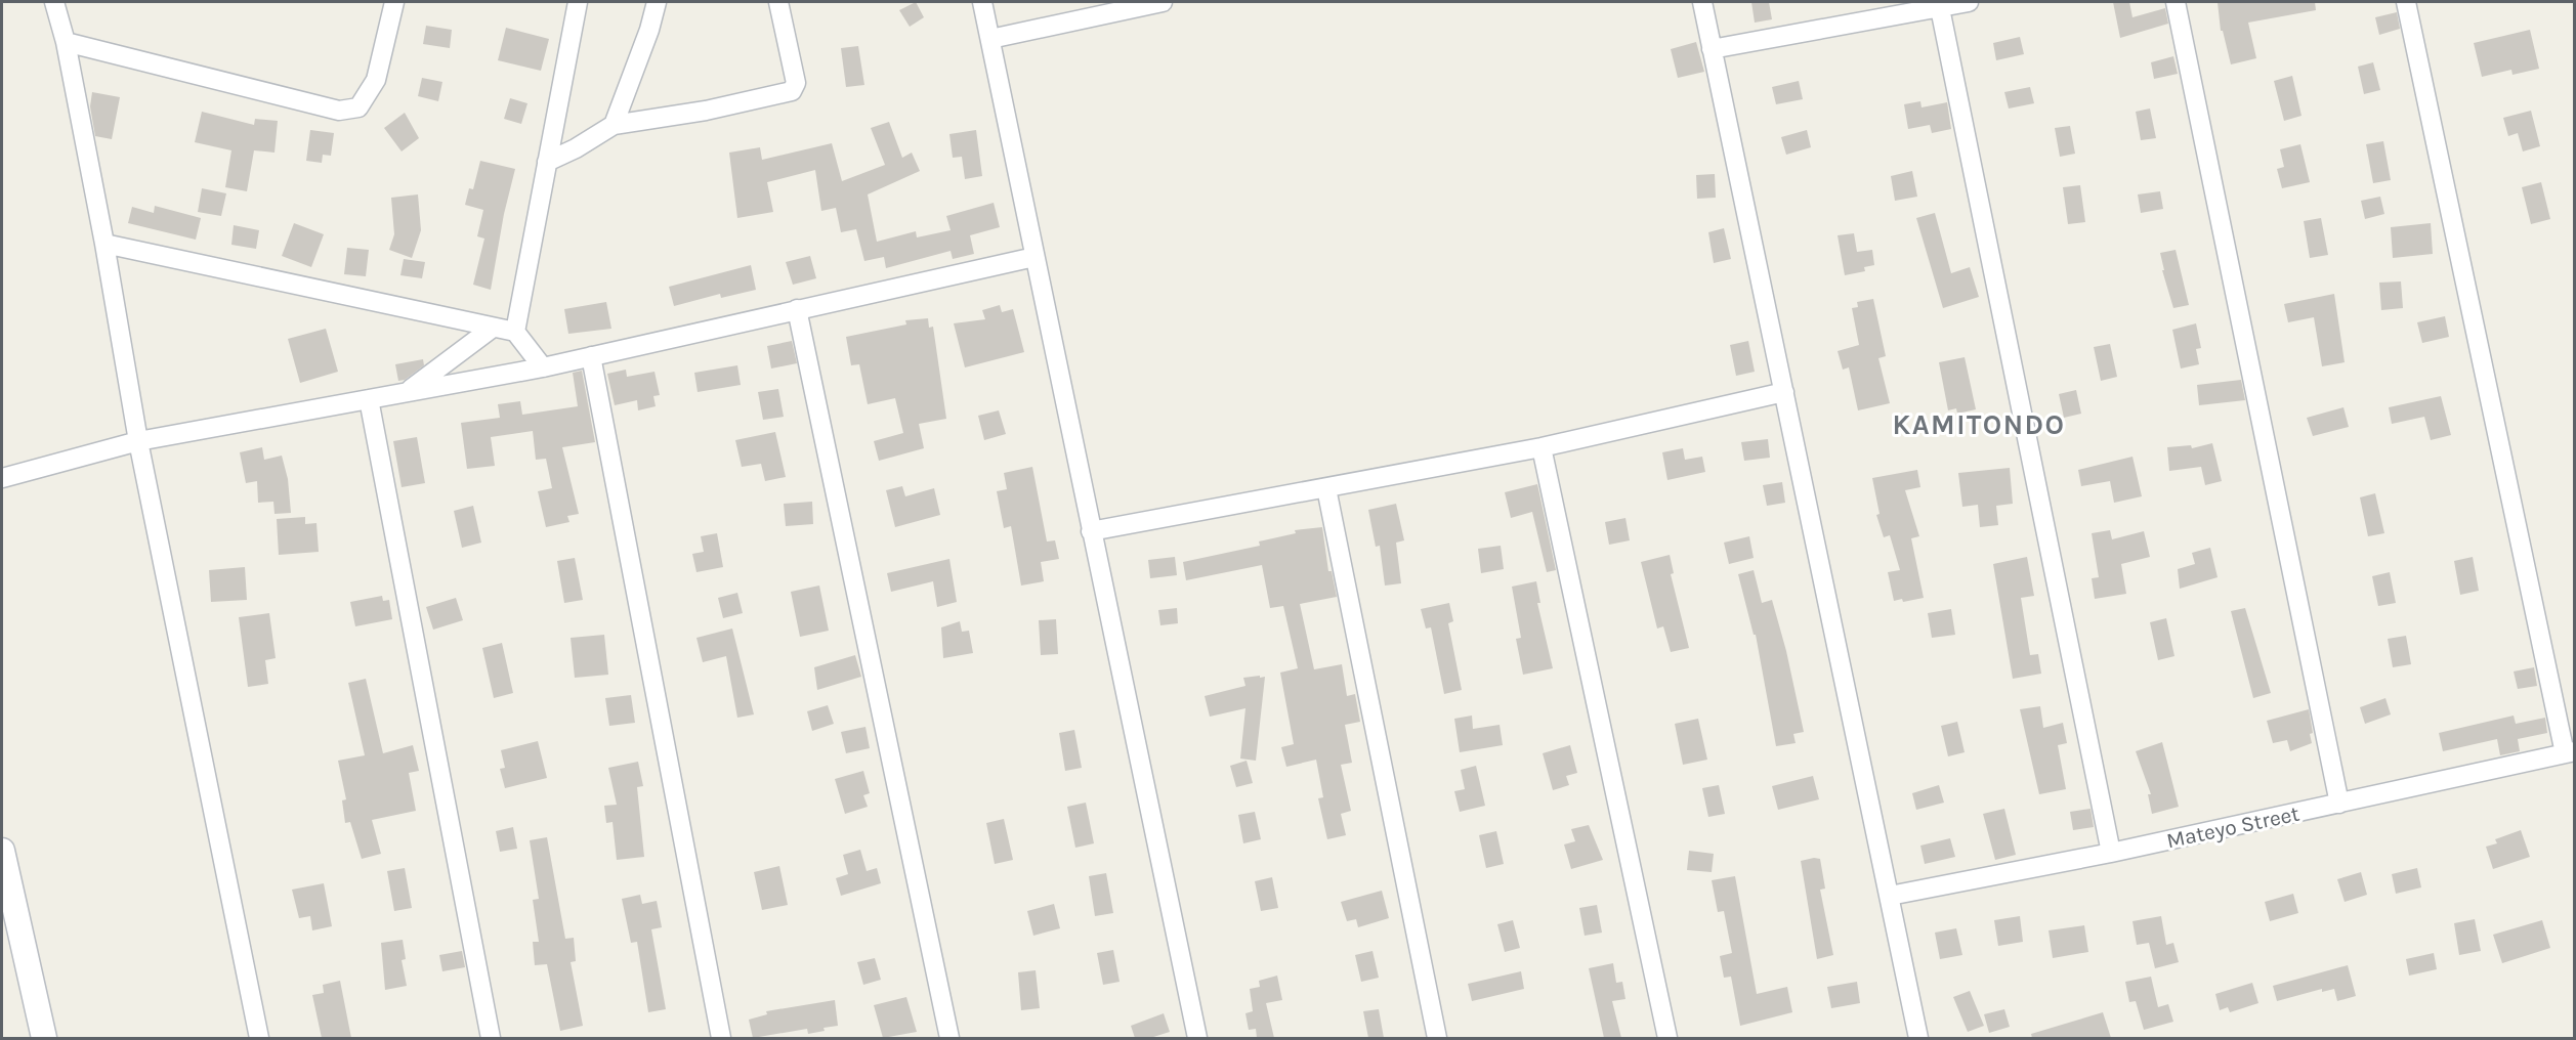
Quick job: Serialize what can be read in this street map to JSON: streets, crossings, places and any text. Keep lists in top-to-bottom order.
{
  "streets": {
    "street": ["Mateyo Street"]
  },
  "districts": ["KAMITONDO"]
}
